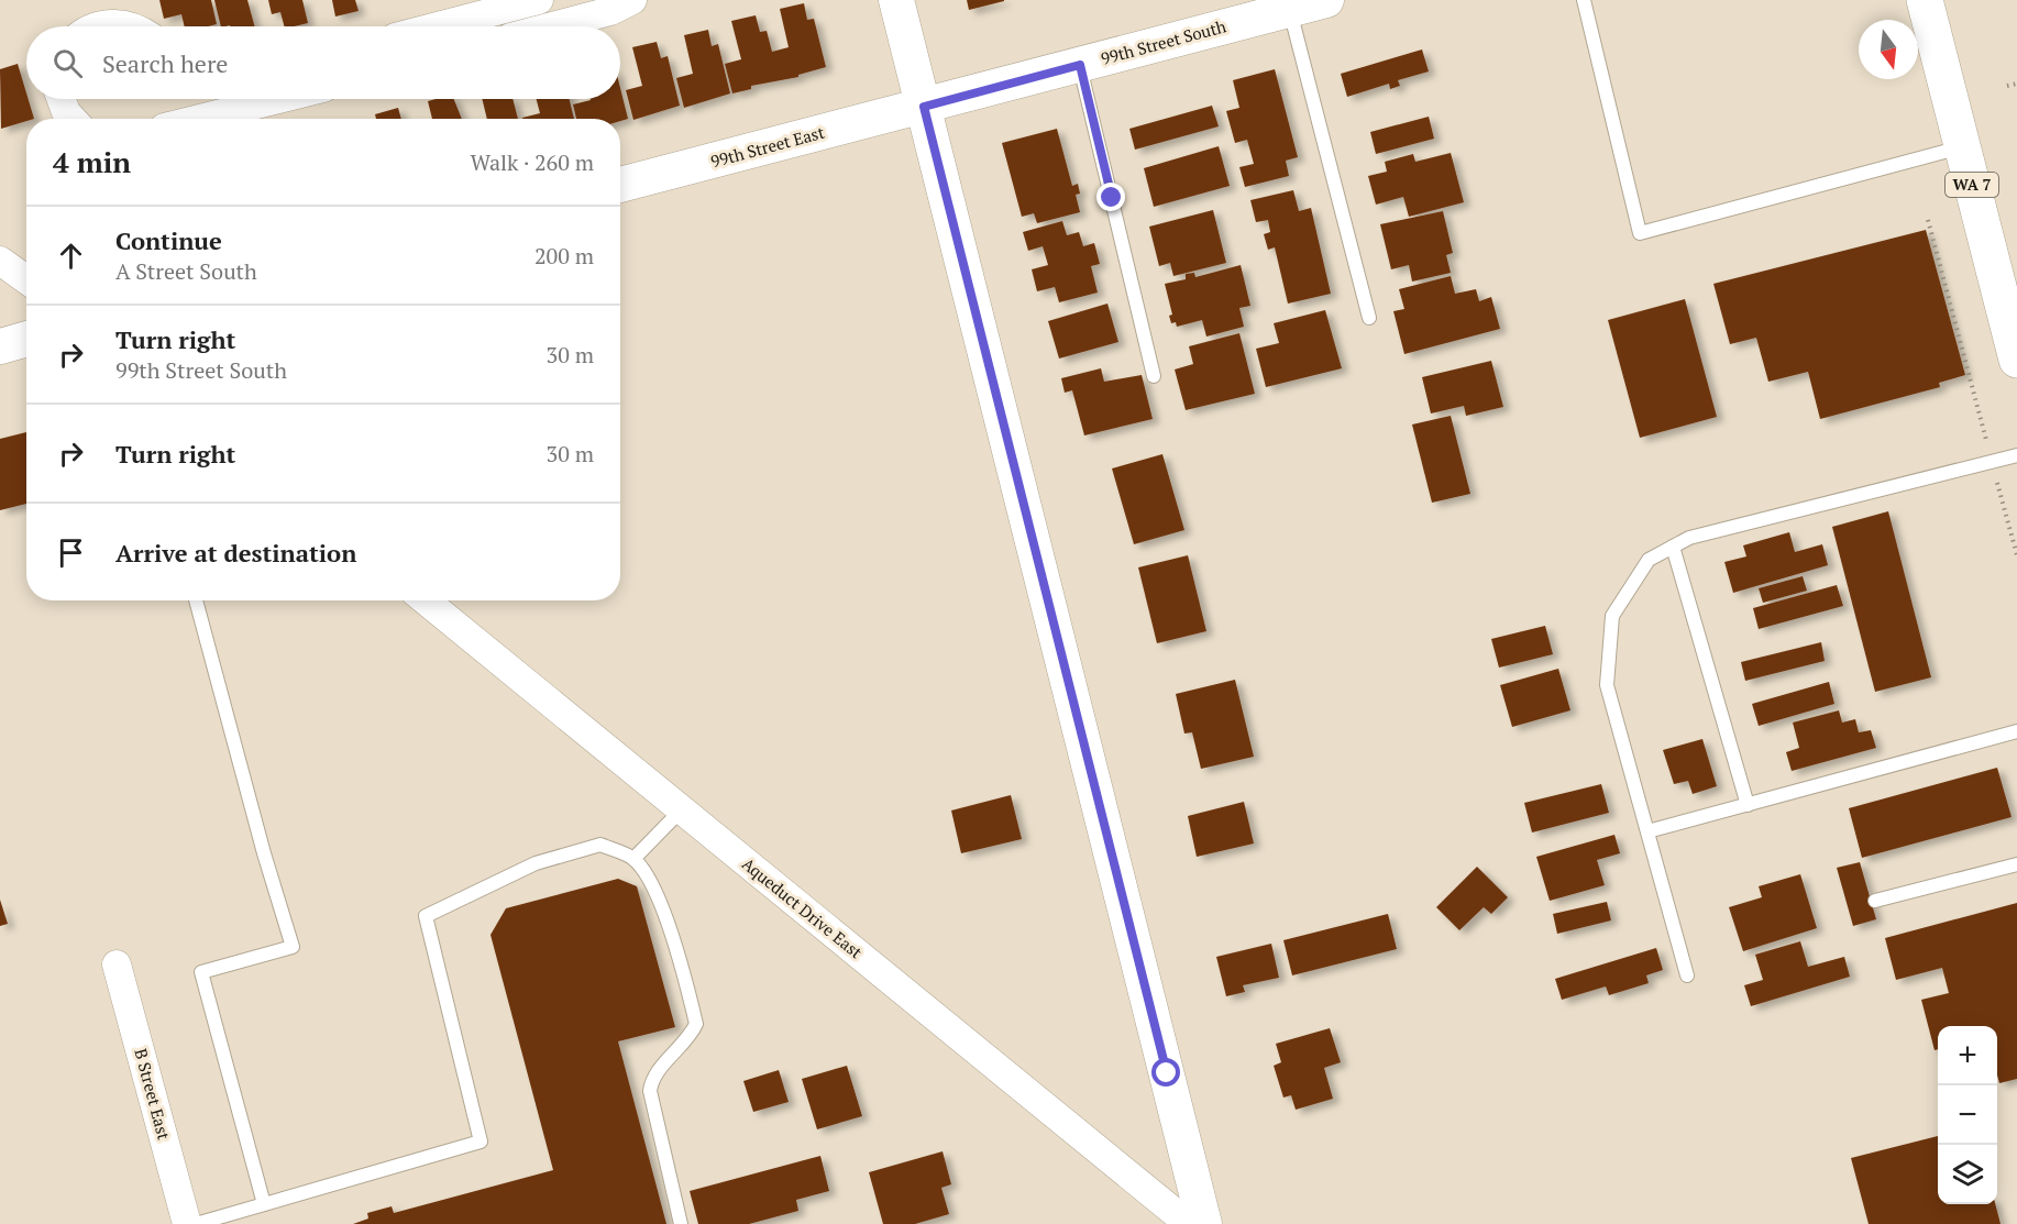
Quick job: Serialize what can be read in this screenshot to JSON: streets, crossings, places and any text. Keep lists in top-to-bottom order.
{
  "streets": {
    "main road": ["WA 7"],
    "street": [
      "99th Street South",
      "99th Street East",
      "Aqueduct Drive East",
      "B Street East"
    ]
  },
  "crossings": [
    ["99th Street South", "99th Street East"]
  ],
  "north": "bottom",
  "page": {
    "search": "Search here",
    "heading": ["4 min", "Walk · 260 m"],
    "list": [
      ["Continue", "A Street South", "200 m"],
      ["Turn right", "99th Street South", "30 m"],
      ["Turn right", "30 m"],
      "Arrive at destination"
    ],
    "map_buttons": ["+", "−"]
  }
}
